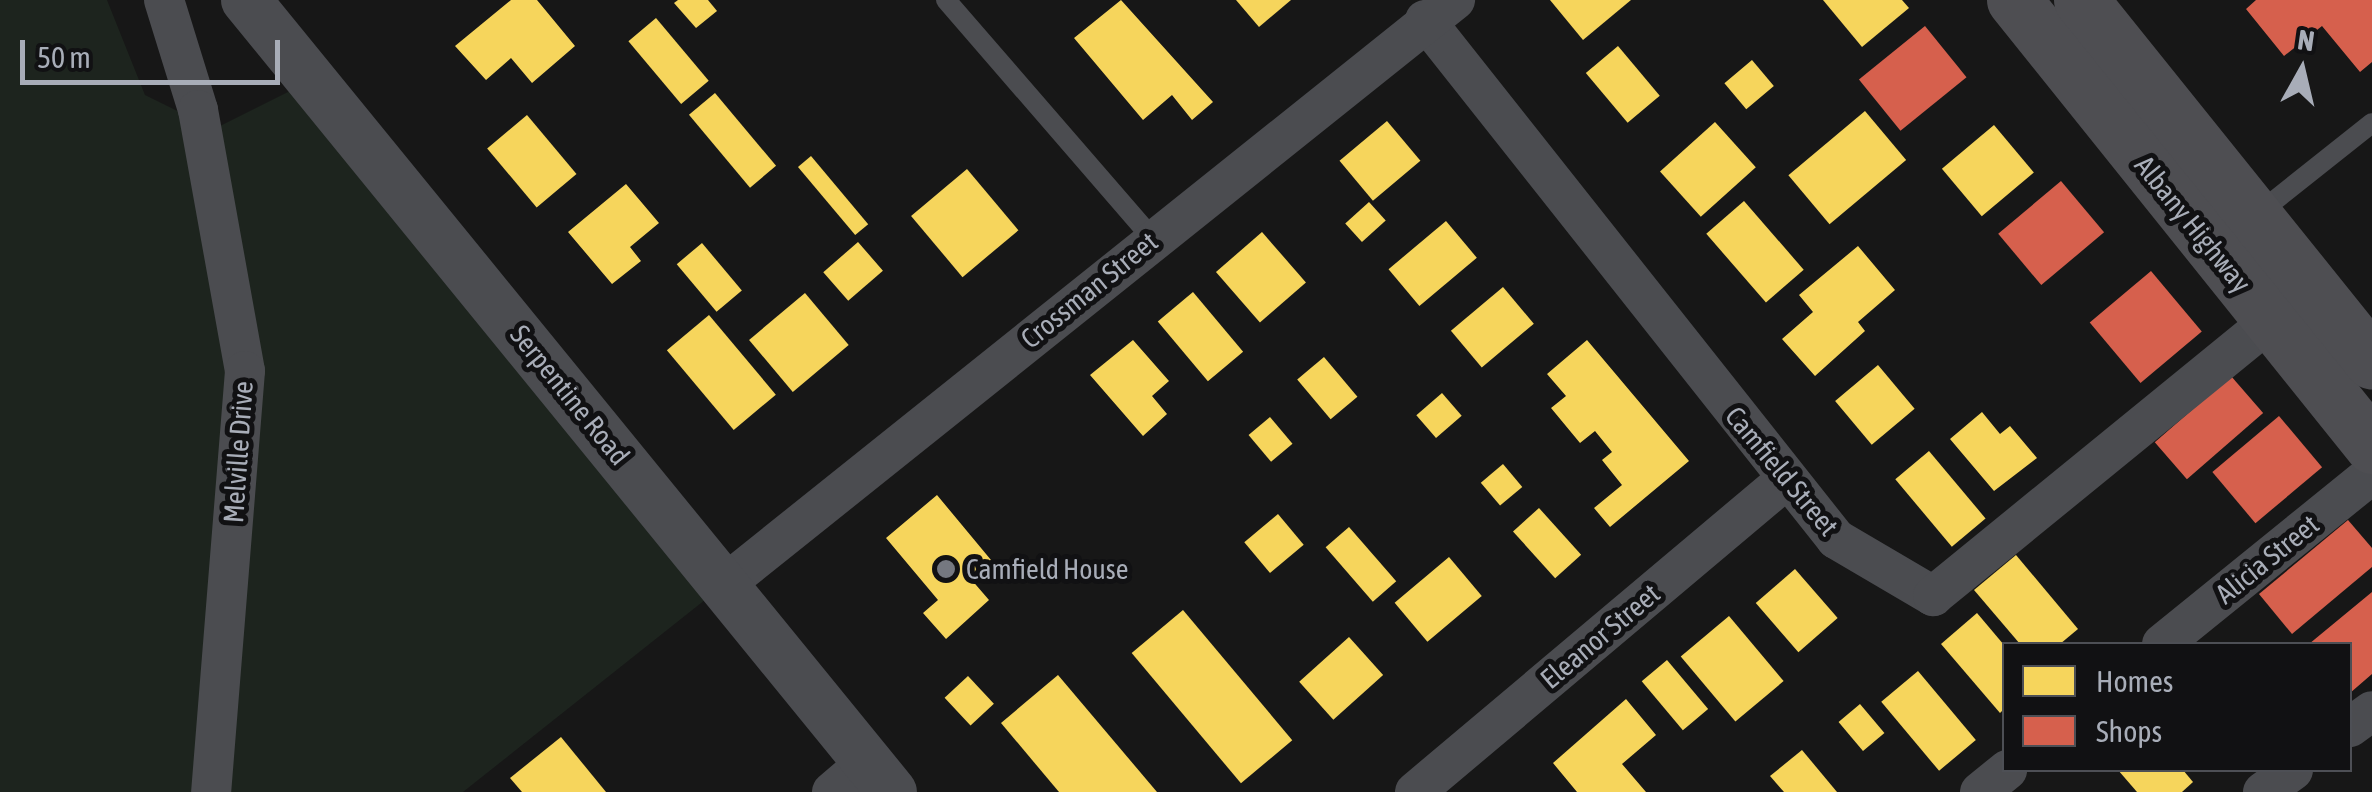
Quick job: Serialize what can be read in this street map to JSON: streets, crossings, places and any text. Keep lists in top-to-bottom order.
{
  "streets": {
    "highway": ["Albany Highway"],
    "street": [
      "Crossman Street",
      "Serpentine Road",
      "Melville Drive",
      "Camfield Street",
      "Alicia Street",
      "Eleanor Street"
    ]
  },
  "crossings": [
    ["Albany Highway", "Camfield Street"],
    ["Crossman Street", "Serpentine Road"],
    ["Crossman Street", "Camfield Street"],
    ["Camfield Street", "Eleanor Street"]
  ],
  "places": ["Camfield House"],
  "legend": ["Homes", "Shops"],
  "scale_bar": "50 m",
  "north": "top"
}
